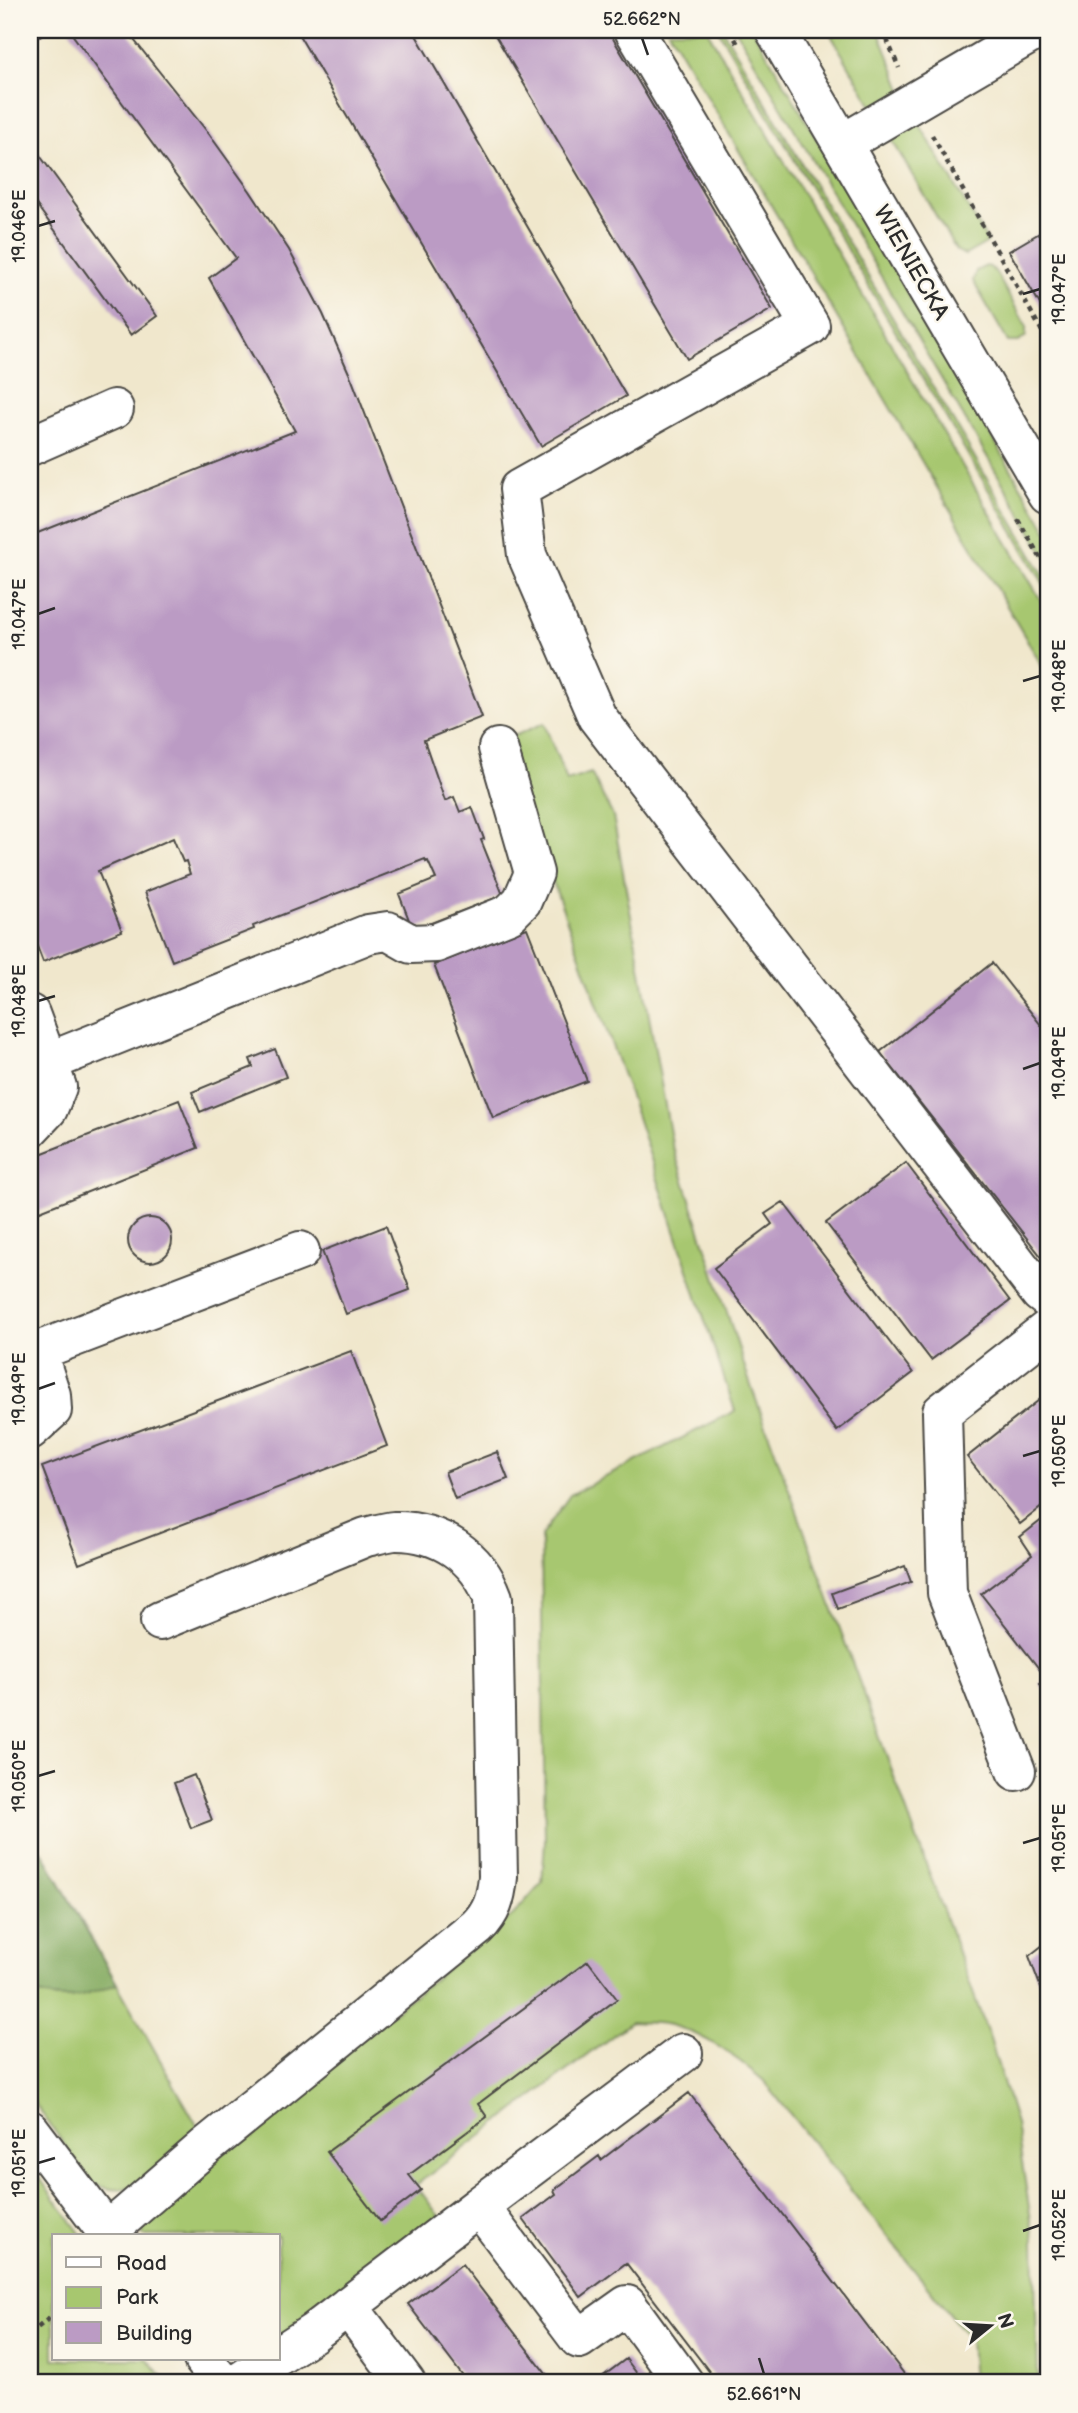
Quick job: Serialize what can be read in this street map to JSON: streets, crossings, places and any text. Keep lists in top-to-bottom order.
{
  "streets": {
    "street": ["WIENIECKA"]
  },
  "legend": ["Road", "Park", "Building"],
  "north": "right",
  "coordinates": [
    "52.662°N",
    "19.046°E",
    "19.047°E",
    "19.048°E",
    "19.049°E",
    "19.050°E",
    "19.051°E",
    "19.052°E",
    "52.661°N"
  ]
}
